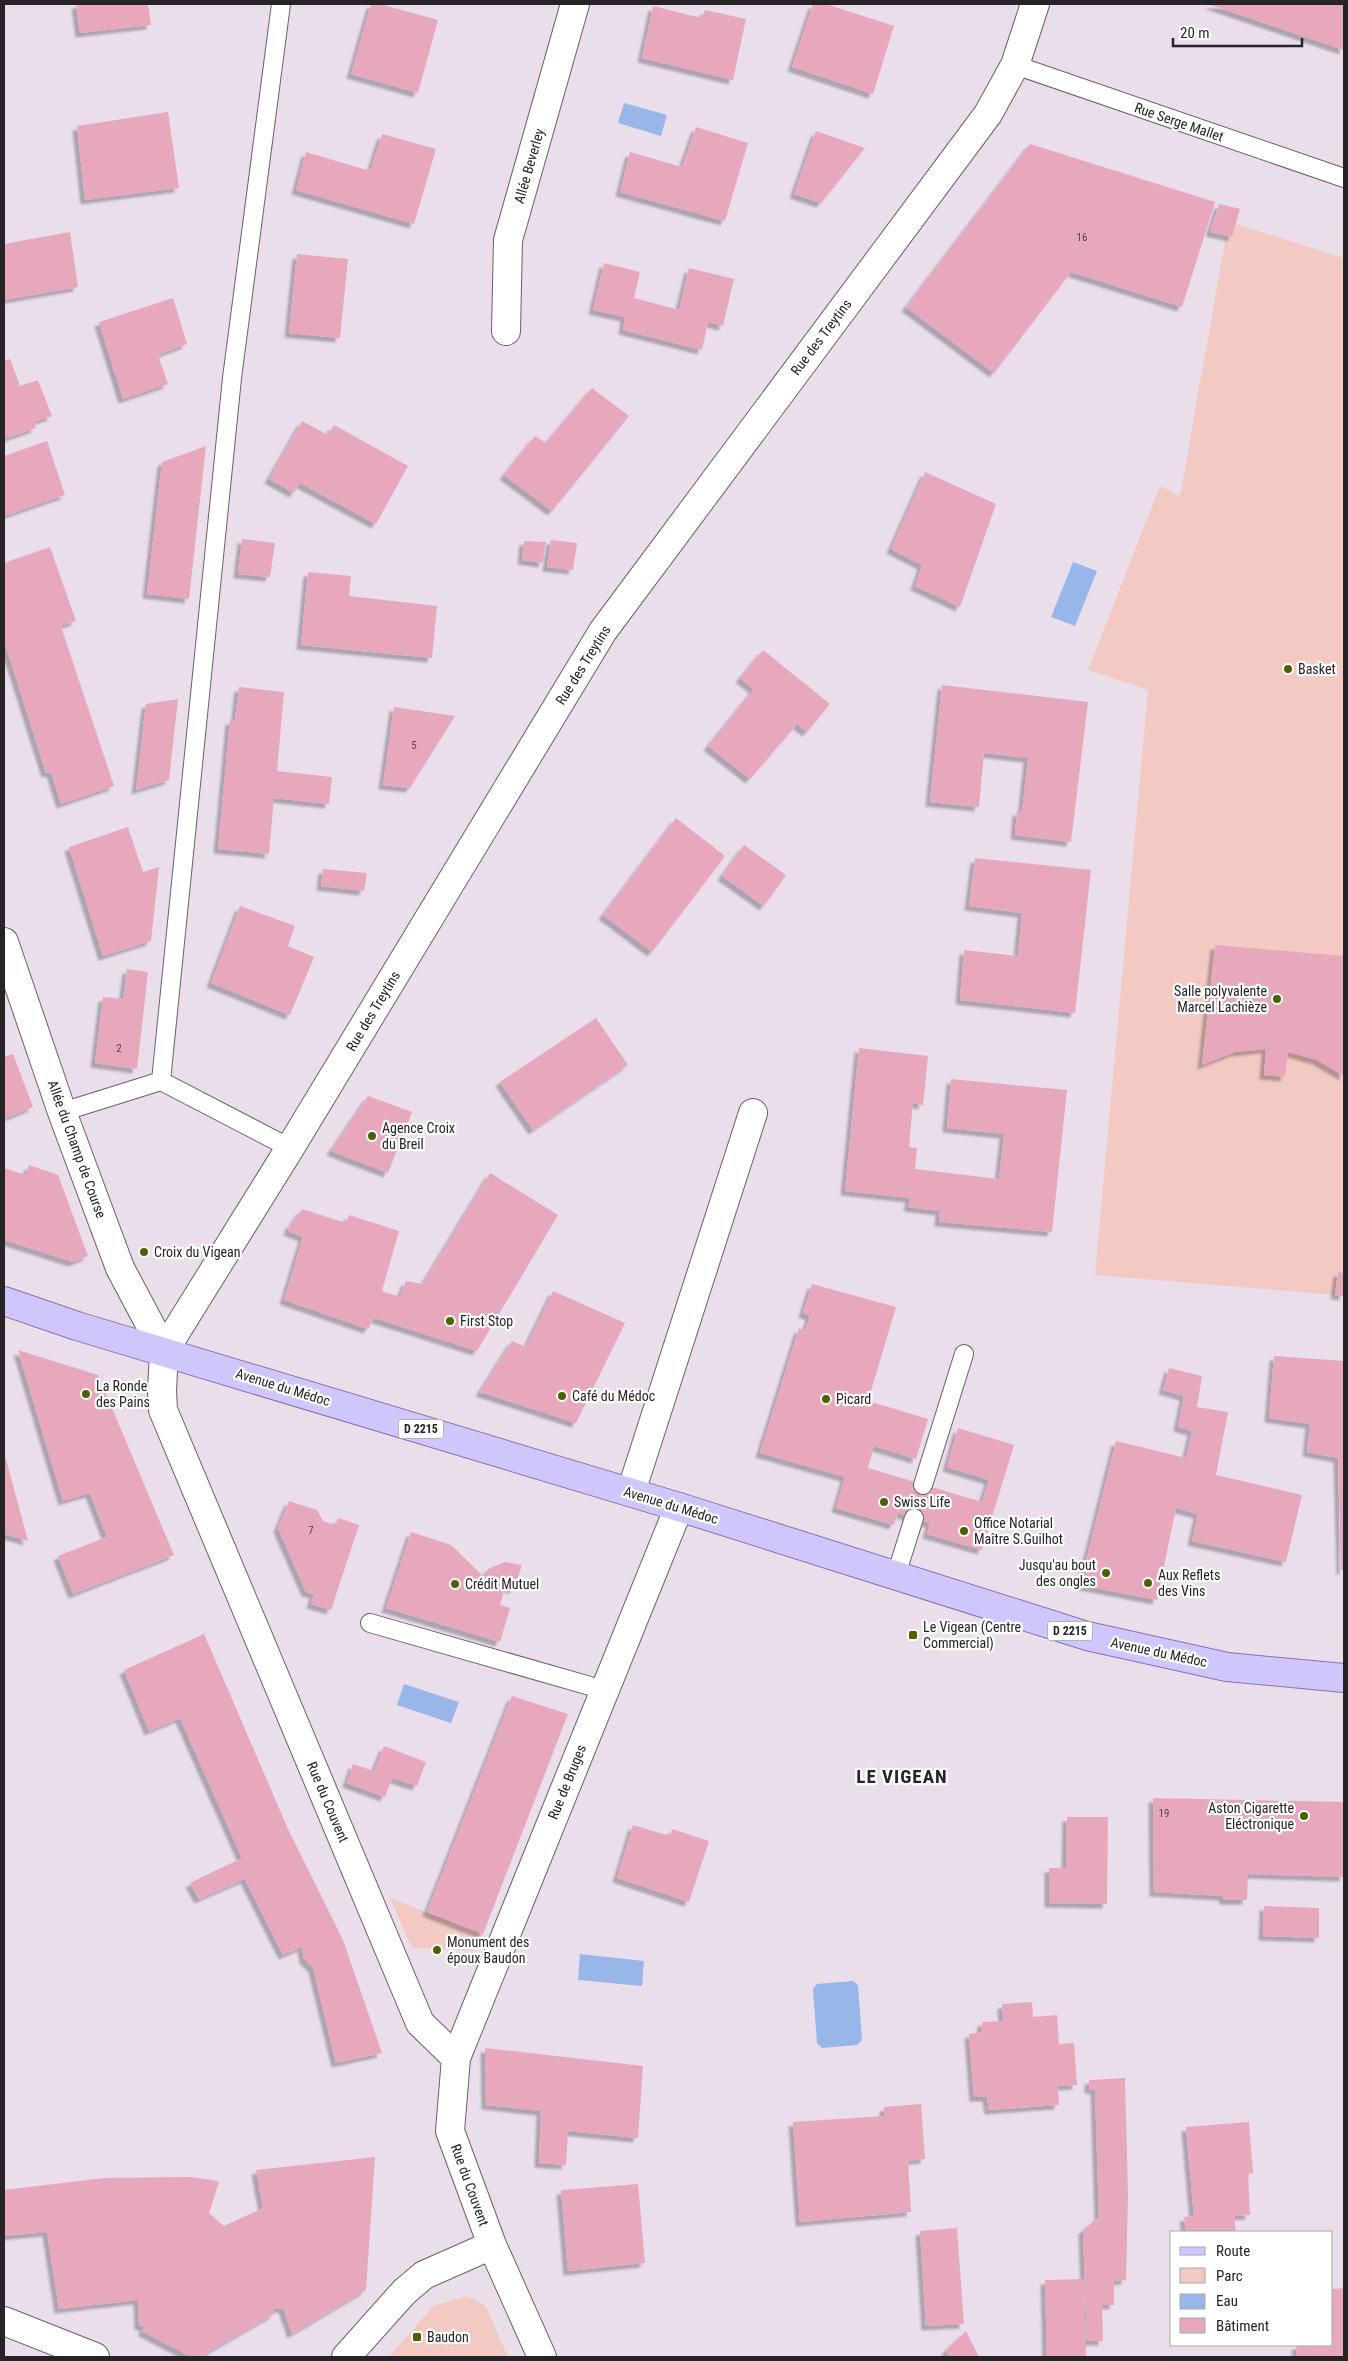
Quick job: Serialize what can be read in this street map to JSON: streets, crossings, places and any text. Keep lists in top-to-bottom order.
{
  "streets": {
    "main road": ["Avenue du Médoc", "D 2215"],
    "street": [
      "Allée Beverley",
      "Rue des Treytins",
      "Allée du Champ de Course",
      "Rue de Bruges",
      "Rue du Couvent"
    ],
    "lane": ["Rue Serge Mallet"]
  },
  "crossings": [
    ["Rue Serge Mallet", "Rue des Treytins"],
    ["Rue des Treytins", "Allée du Champ de Course"],
    ["Rue des Treytins", "Avenue du Médoc"],
    ["Rue des Treytins", "Rue du Couvent"],
    ["Allée du Champ de Course", "Avenue du Médoc"],
    ["Allée du Champ de Course", "Rue du Couvent"],
    ["Avenue du Médoc", "Rue de Bruges"],
    ["Avenue du Médoc", "Rue du Couvent"],
    ["Rue de Bruges", "Rue du Couvent"]
  ],
  "districts": ["LE VIGEAN"],
  "places": {
    "other": [
      "Basket",
      "Salle polyvalente Marcel Lachièze",
      "Agence Croix du Breil",
      "Croix du Vigean",
      "First Stop",
      "La Ronde des Pains",
      "Café du Médoc",
      "Picard",
      "Swiss Life",
      "Office Notarial Maître S.Guilhot",
      "Jusqu'au bout des ongles",
      "Aux Reflets des Vins",
      "Crédit Mutuel",
      "Aston Cigarette Eléctronique",
      "Monument des époux Baudon"
    ],
    "transit": ["Le Vigean (Centre Commercial)", "Baudon"]
  },
  "house_numbers": [
    "16",
    "5",
    "2",
    "7",
    "19"
  ],
  "legend": [
    "Route",
    "Parc",
    "Eau",
    "Bâtiment"
  ],
  "scale_bar": "20 m"
}
